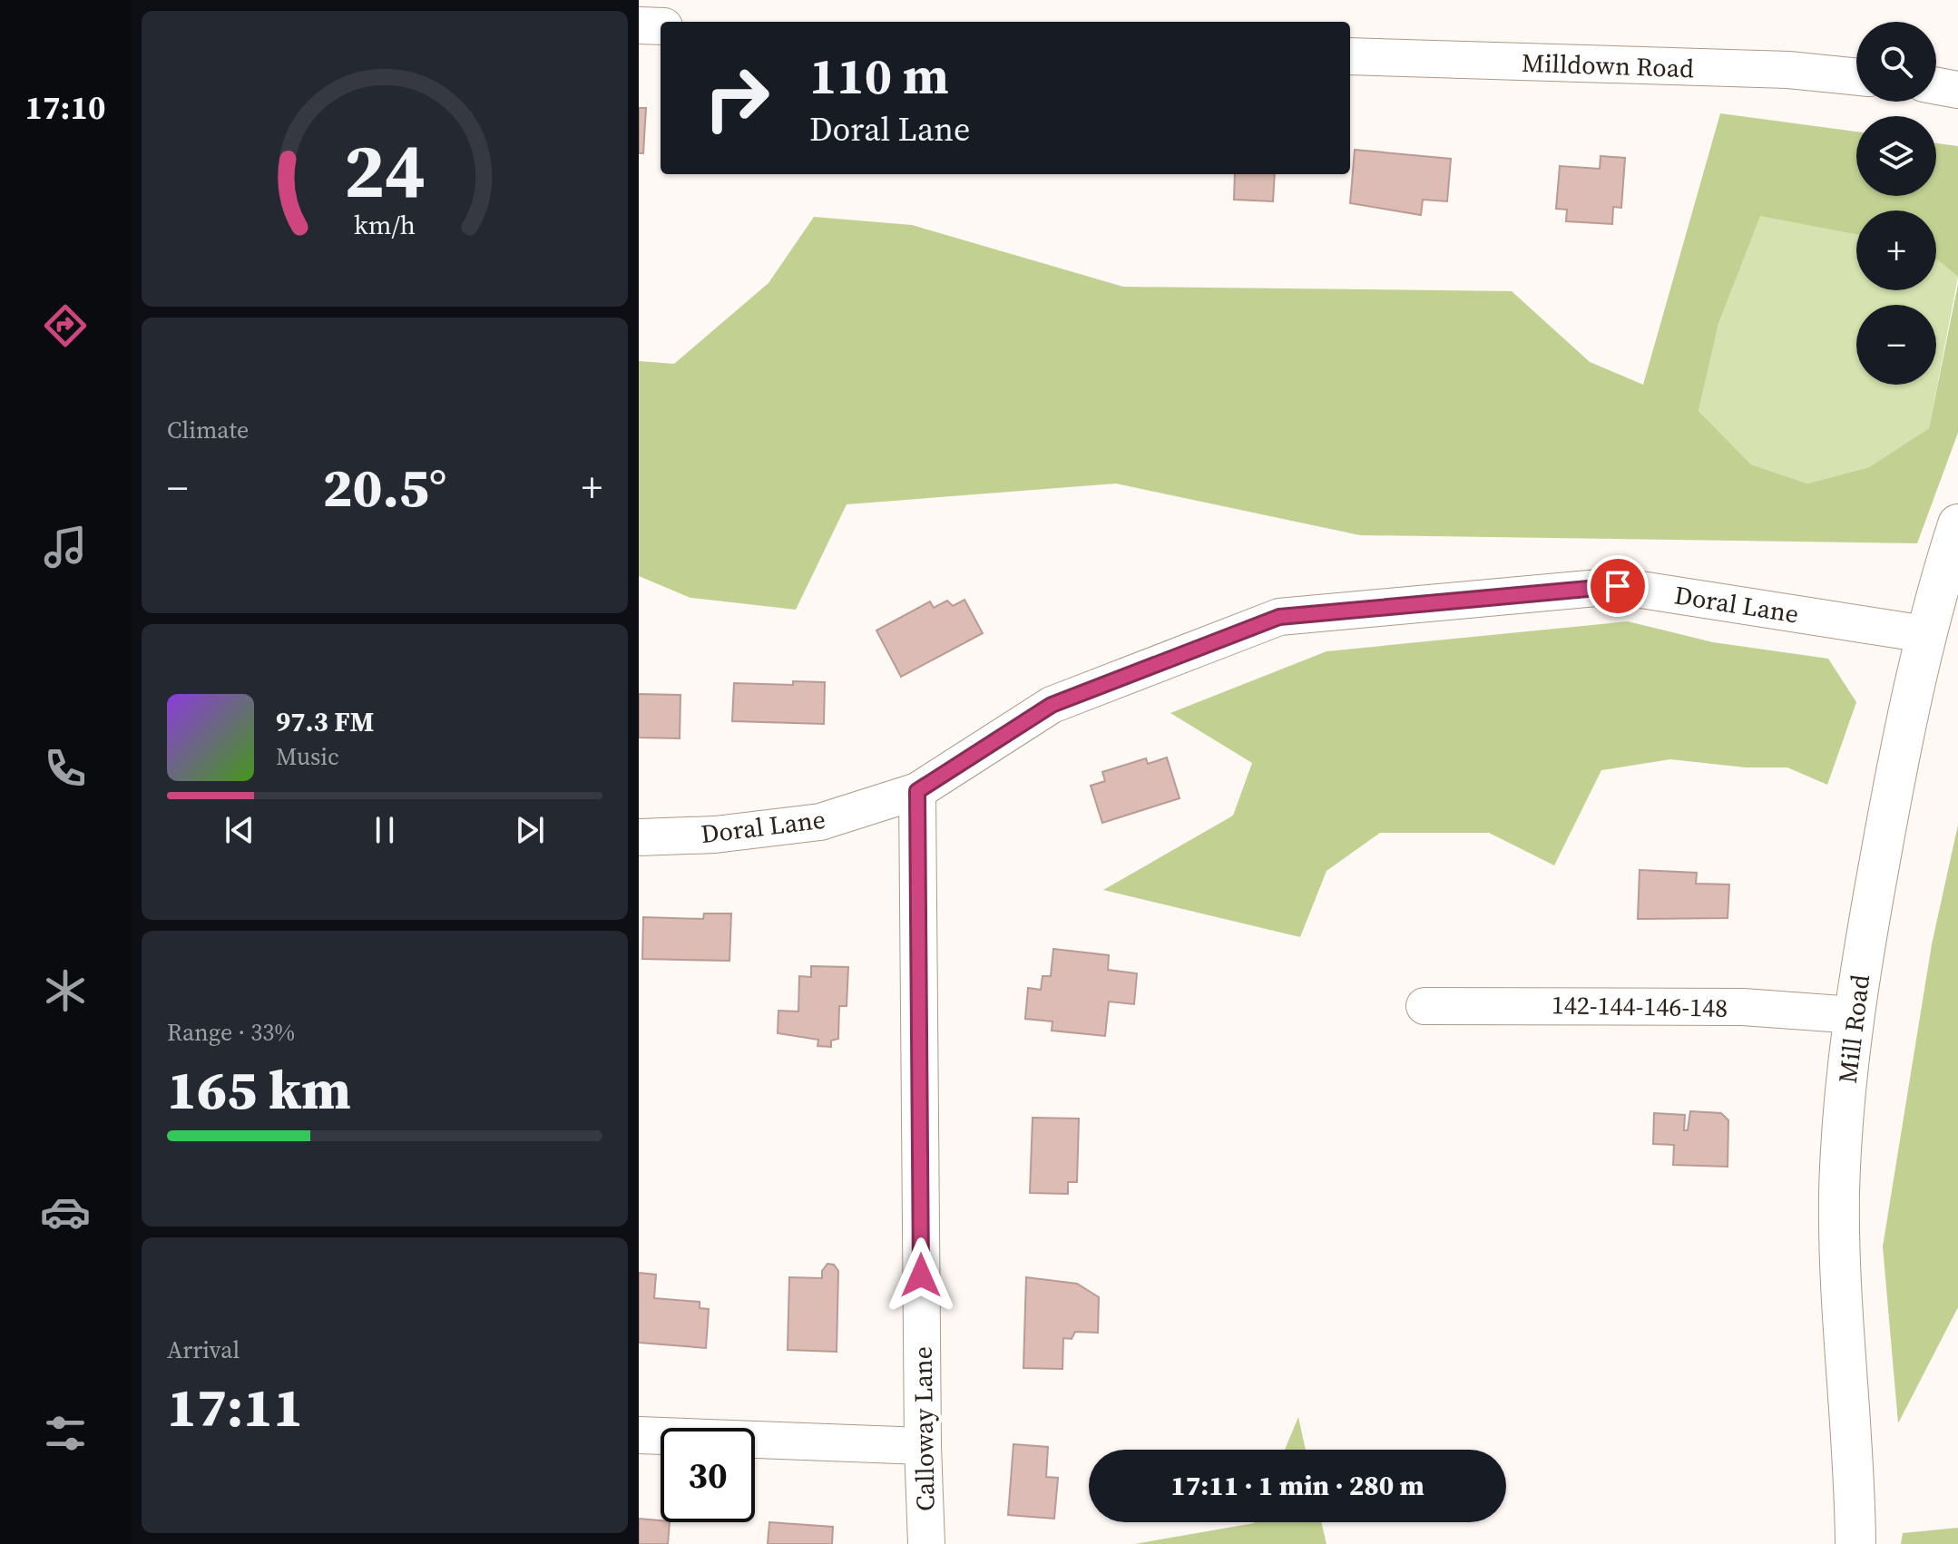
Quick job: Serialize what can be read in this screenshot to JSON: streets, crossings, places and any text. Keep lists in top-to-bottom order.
{
  "streets": {
    "main road": ["Mill Road"],
    "street": [
      "Milldown Road",
      "Doral Lane",
      "142-144-146-148",
      "Calloway Lane"
    ]
  },
  "crossings": [
    ["Doral Lane", "Mill Road"],
    ["Doral Lane", "Calloway Lane"],
    ["142-144-146-148", "Mill Road"]
  ],
  "page": {
    "tabs": "17:10",
    "map_buttons": ["+", "−"],
    "turn": ["110 m", "Doral Lane"],
    "tile": [
      "Climate",
      ["Range · 33%", "165 km"],
      ["Arrival", "17:11"]
    ],
    "heat": ["−", "20.5°", "+"],
    "song": ["97.3 FM", "Music"],
    "limit": "30",
    "trip": "17:11 · 1 min · 280 m",
    "gauge": ["24", "km/h"]
  }
}
